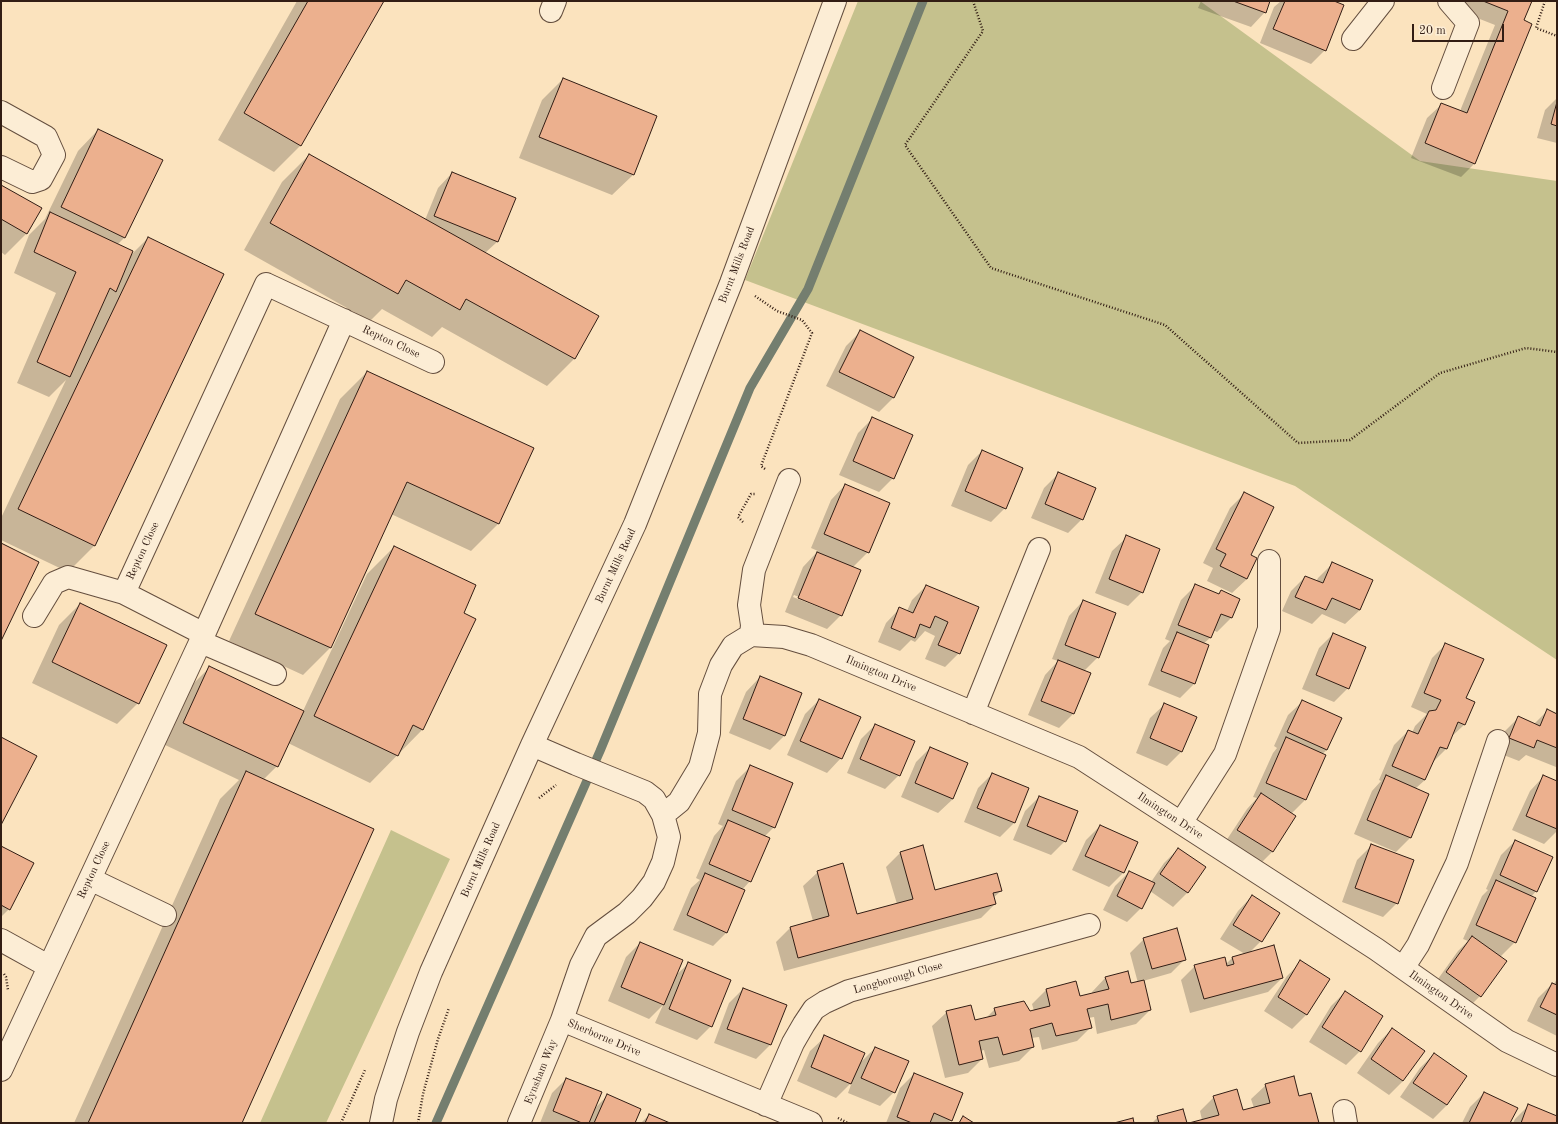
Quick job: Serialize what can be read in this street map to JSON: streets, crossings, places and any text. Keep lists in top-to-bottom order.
{
  "streets": {
    "street": [
      "Burnt Mills Road",
      "Repton Close",
      "Ilmington Drive",
      "Longborough Close",
      "Sherborne Drive",
      "Eynsham Way"
    ]
  },
  "crossings": [
    ["Burnt Mills Road", "Sherborne Drive"],
    ["Longborough Close", "Sherborne Drive"],
    ["Sherborne Drive", "Eynsham Way"]
  ],
  "scale_bar": "20 m"
}
